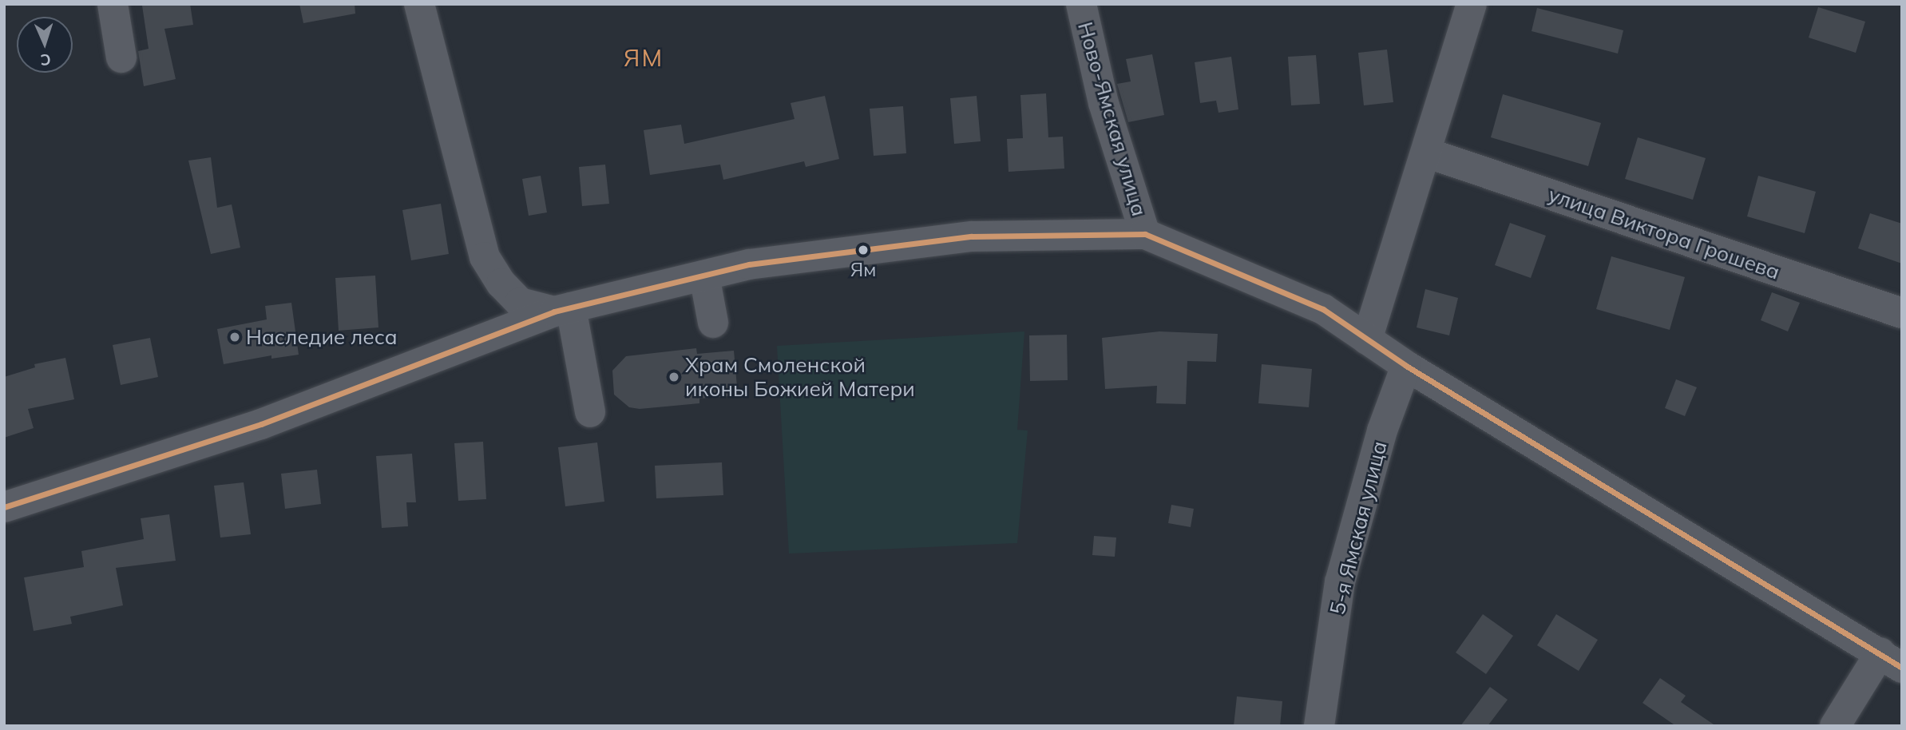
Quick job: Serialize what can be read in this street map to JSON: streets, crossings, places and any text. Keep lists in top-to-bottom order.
{
  "streets": {
    "street": ["Ново-Ямская улица", "улица Виктора Грошева", "5-я Ямская улица"]
  },
  "districts": ["ЯМ"],
  "places": ["Ям", "Наследие леса", "Храм Смоленской иконы Божией Матери"],
  "north": "bottom"
}
